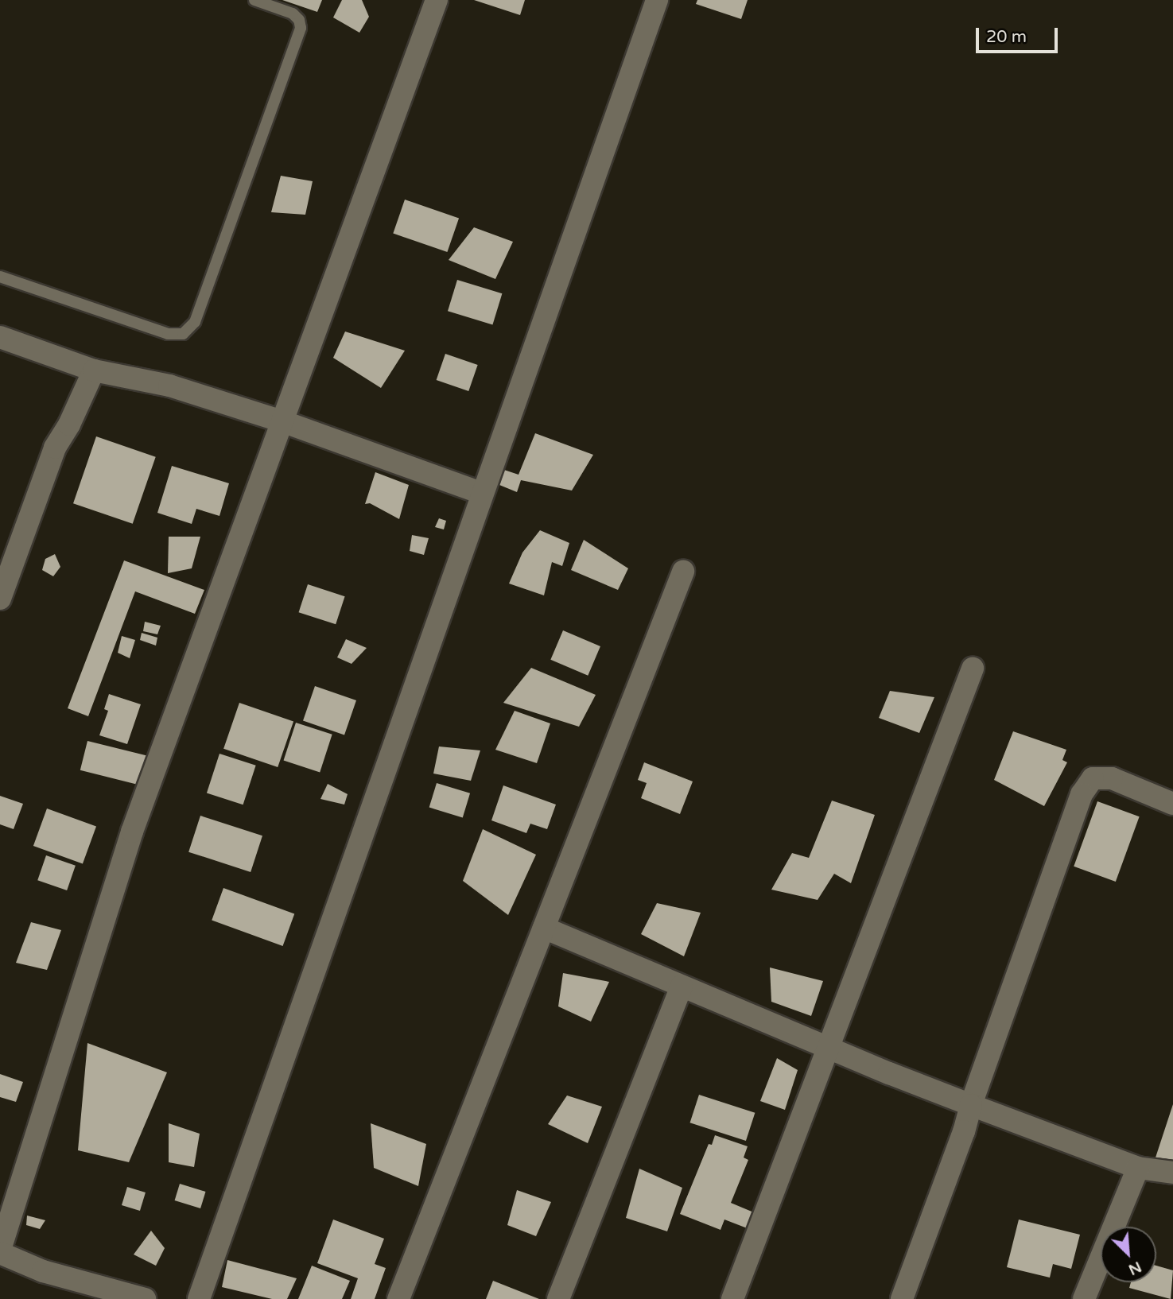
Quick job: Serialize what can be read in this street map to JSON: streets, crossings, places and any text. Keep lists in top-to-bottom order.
{
  "scale_bar": "20 m",
  "north": "bottom right"
}
